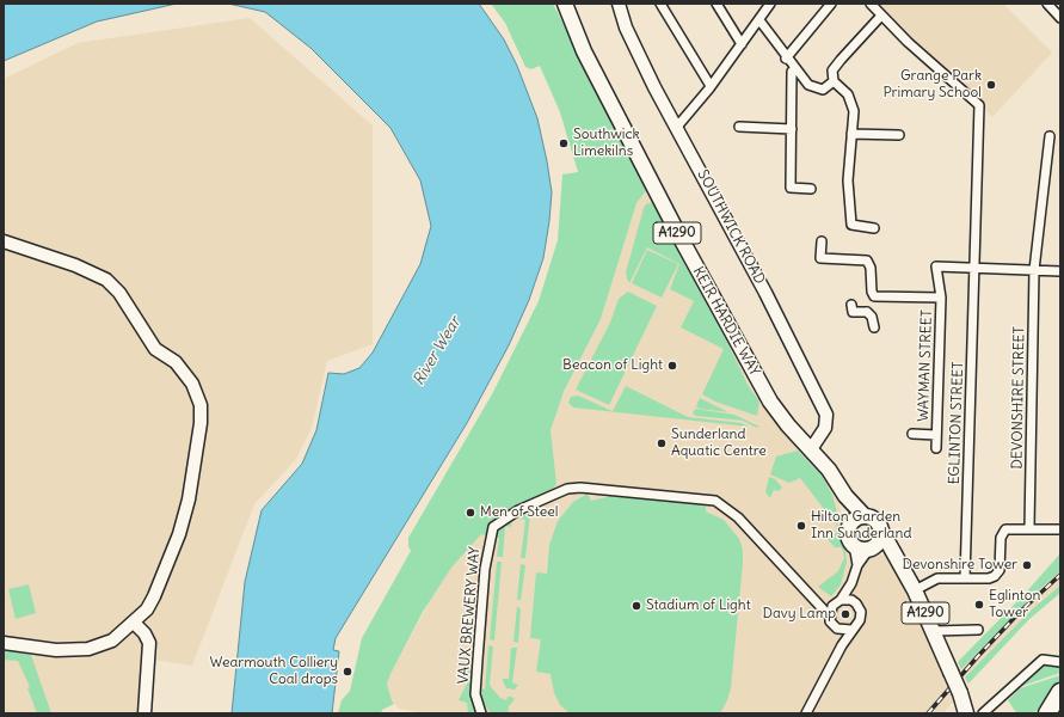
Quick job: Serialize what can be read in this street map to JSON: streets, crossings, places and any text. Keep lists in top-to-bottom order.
{
  "streets": {
    "main road": ["A1290", "KEIR HARDIE WAY"],
    "street": [
      "SOUTHWICK ROAD",
      "WAYMAN STREET",
      "DEVONSHIRE STREET",
      "EGLINTON STREET",
      "VAUX BREWERY WAY"
    ]
  },
  "crossings": [
    ["SOUTHWICK ROAD", "KEIR HARDIE WAY"],
    ["A1290", "KEIR HARDIE WAY"],
    ["WAYMAN STREET", "EGLINTON STREET"]
  ],
  "water": ["River Wear"],
  "places": [
    "Grange Park Primary School",
    "Southwick Limekilns",
    "Beacon of Light",
    "Sunderland Aquatic Centre",
    "Men of Steel",
    "Hilton Garden Inn Sunderland",
    "Devonshire Tower",
    "Eglinton Tower",
    "Stadium of Light",
    "Davy Lamp",
    "Wearmouth Colliery Coal drops"
  ]
}
